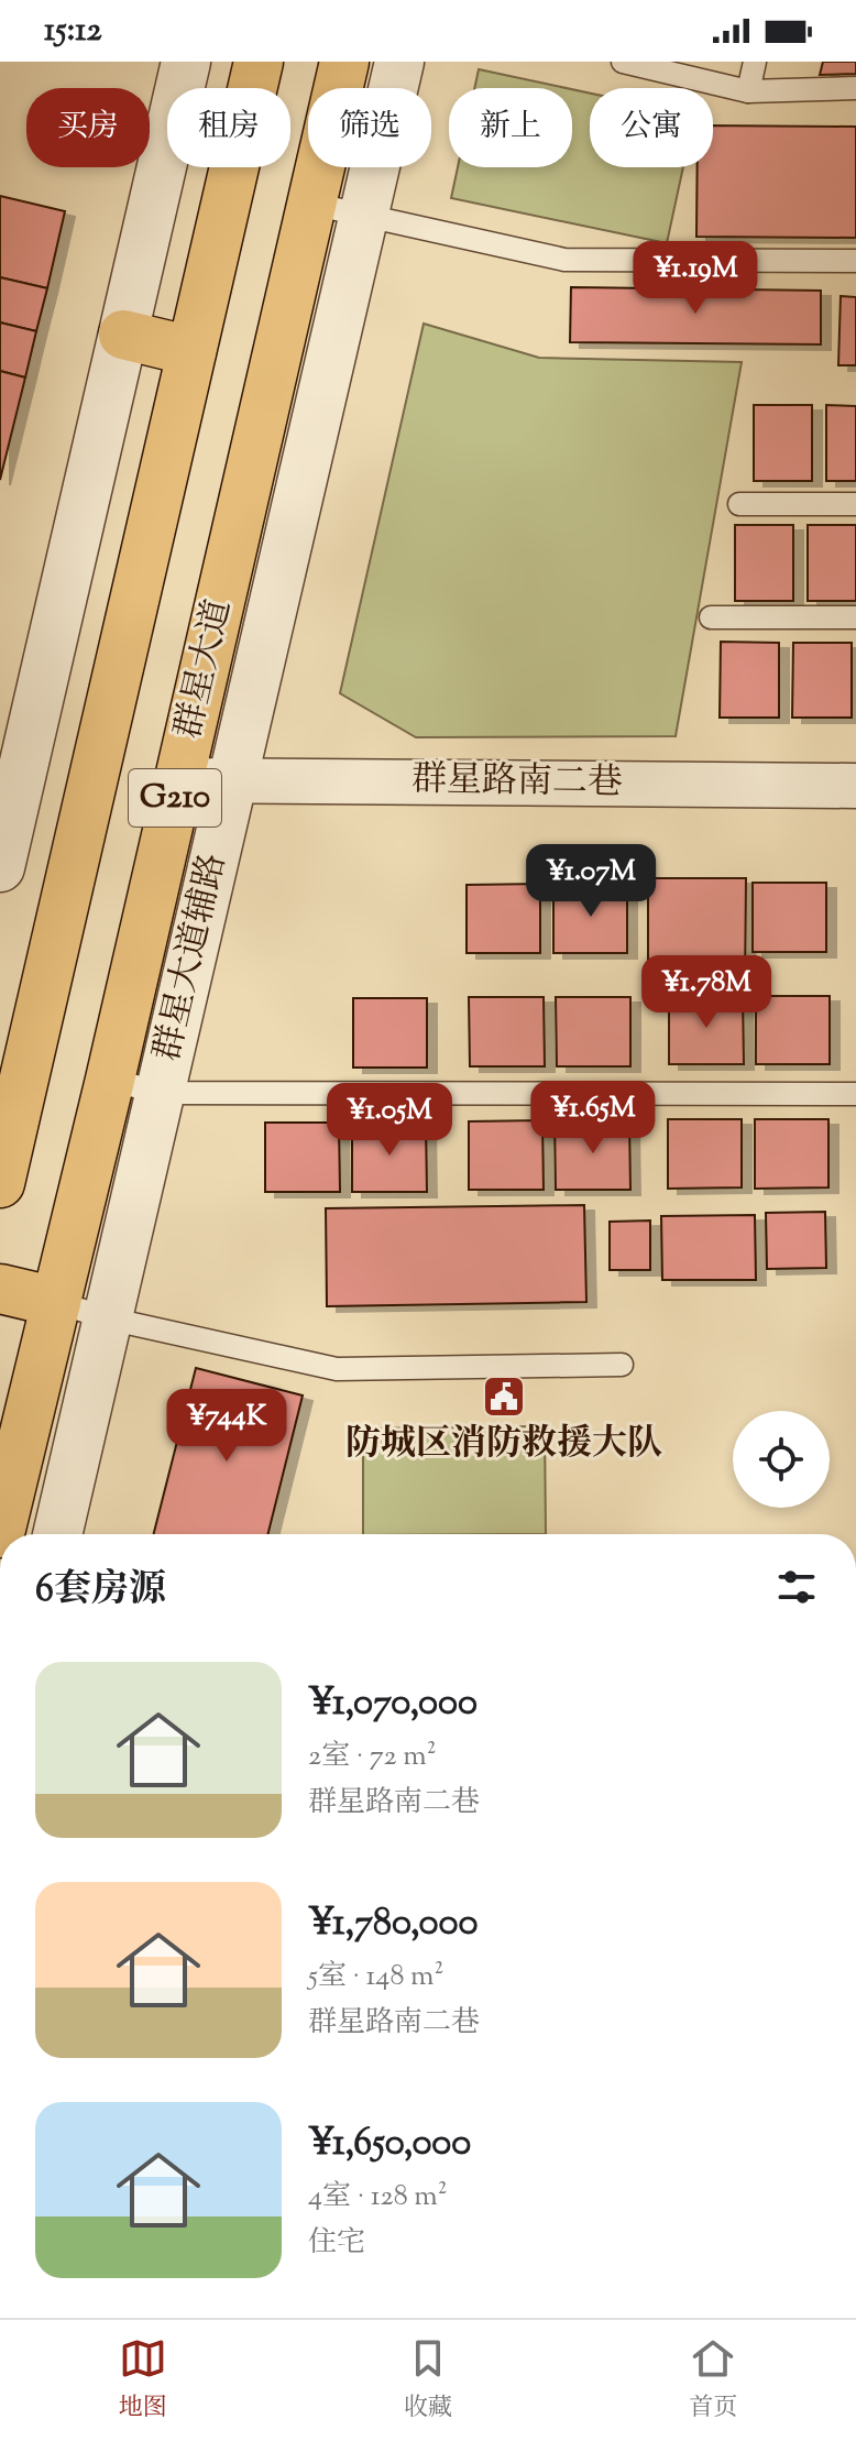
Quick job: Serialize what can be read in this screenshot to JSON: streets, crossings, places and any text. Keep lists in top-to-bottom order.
{
  "streets": {
    "highway": ["群星大道", "G210"],
    "street": ["群星路南二巷", "群星大道辅路"]
  },
  "crossings": [
    ["群星大道", "群星路南二巷"],
    ["群星路南二巷", "群星大道辅路"]
  ],
  "places": {
    "public building": ["防城区消防救援大队"]
  },
  "page": {
    "status": "15:12",
    "chip": [
      "买房",
      "租房",
      "筛选",
      "新上",
      "公寓"
    ],
    "price": [
      "¥1.19M",
      "¥1.07M",
      "¥1.78M",
      "¥1.65M",
      "¥1.05M",
      "¥744K"
    ],
    "heading": "6套房源",
    "list": [
      {
        "name": "¥1,070,000",
        "note": "2室 · 72 m² · 群星路南二巷"
      },
      {
        "name": "¥1,780,000",
        "note": "5室 · 148 m² · 群星路南二巷"
      },
      {
        "name": "¥1,650,000",
        "note": "4室 · 128 m² · 住宅"
      }
    ],
    "tabs": ["地图", "收藏", "首页"]
  }
}
